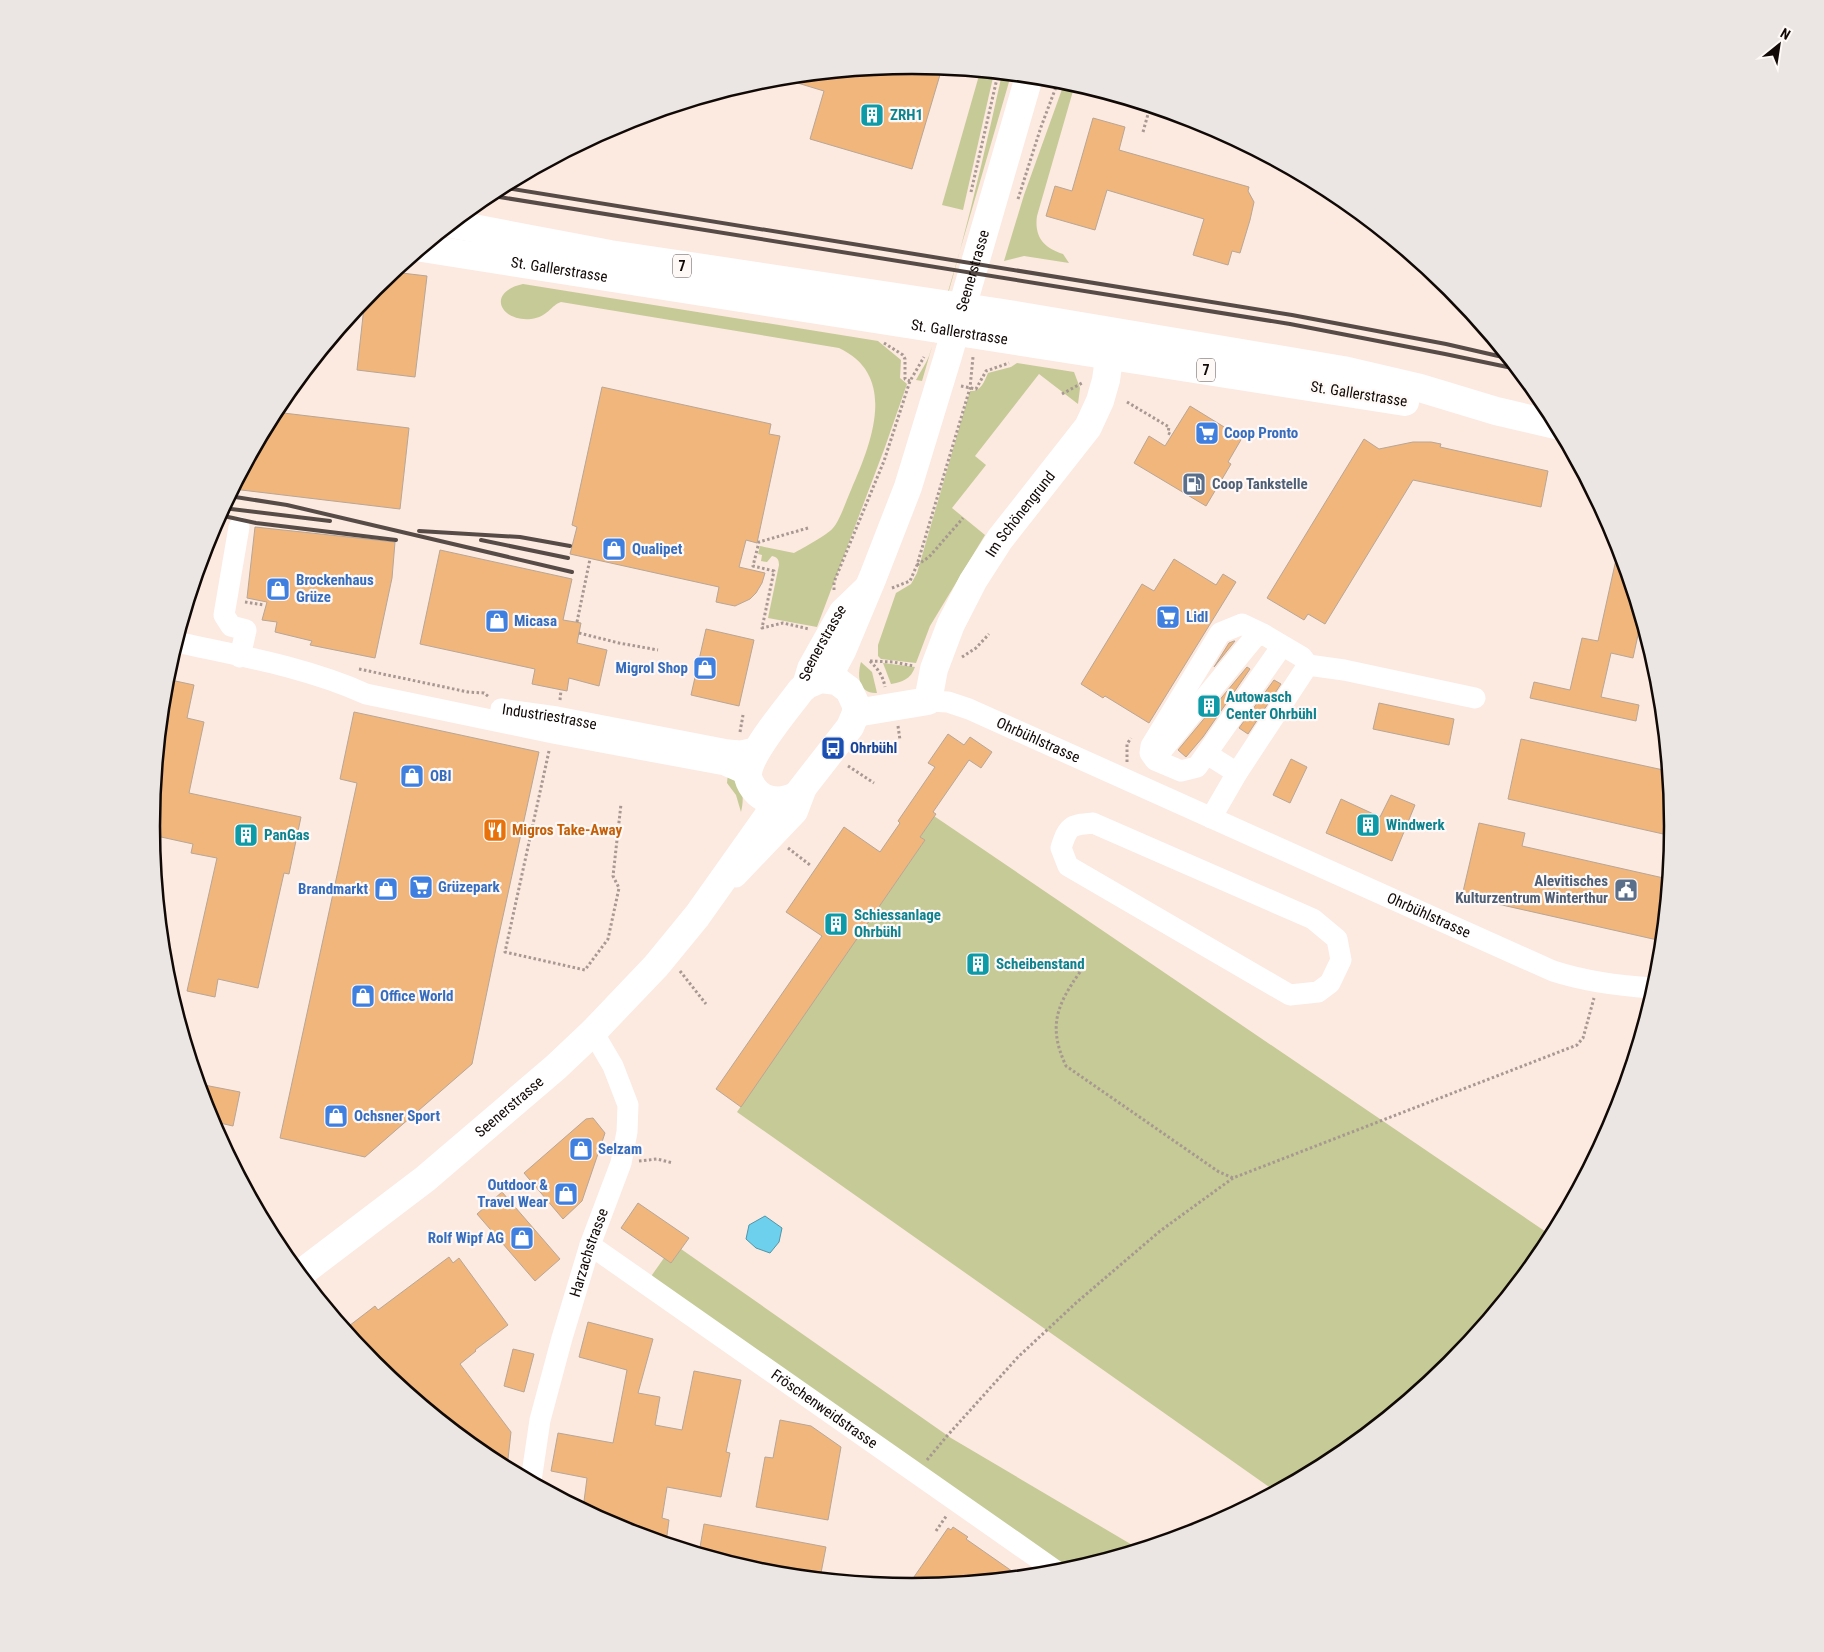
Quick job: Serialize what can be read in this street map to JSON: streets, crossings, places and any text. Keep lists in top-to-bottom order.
{
  "streets": {
    "main road": [
      "7",
      "St. Gallerstrasse",
      "Seenerstrasse",
      "Im Schönengrund",
      "Ohrbühlstrasse"
    ],
    "street": ["Industriestrasse", "Harzachstrasse", "Fröschenweidstrasse"]
  },
  "crossings": [
    ["St. Gallerstrasse", "Im Schönengrund"],
    ["Seenerstrasse", "Industriestrasse"],
    ["Seenerstrasse", "Ohrbühlstrasse"],
    ["Seenerstrasse", "Harzachstrasse"],
    ["Im Schönengrund", "Ohrbühlstrasse"],
    ["Harzachstrasse", "Fröschenweidstrasse"]
  ],
  "places": {
    "building": [
      "ZRH1",
      "Autowasch Center Ohrbühl",
      "Windwerk",
      "PanGas",
      "Schiessanlage Ohrbühl",
      "Scheibenstand"
    ],
    "supermarket": ["Coop Pronto", "Lidl", "Grüzepark"],
    "fuel station": ["Coop Tankstelle"],
    "shop": [
      "Qualipet",
      "Brockenhaus Grüze",
      "Micasa",
      "Migrol Shop",
      "OBI",
      "Brandmarkt",
      "Office World",
      "Ochsner Sport",
      "Selzam",
      "Outdoor & Travel Wear",
      "Rolf Wipf AG"
    ],
    "bus stop": ["Ohrbühl"],
    "restaurant": ["Migros Take-Away"],
    "public building": ["Alevitisches Kulturzentrum Winterthur"]
  },
  "north": "top right"
}
